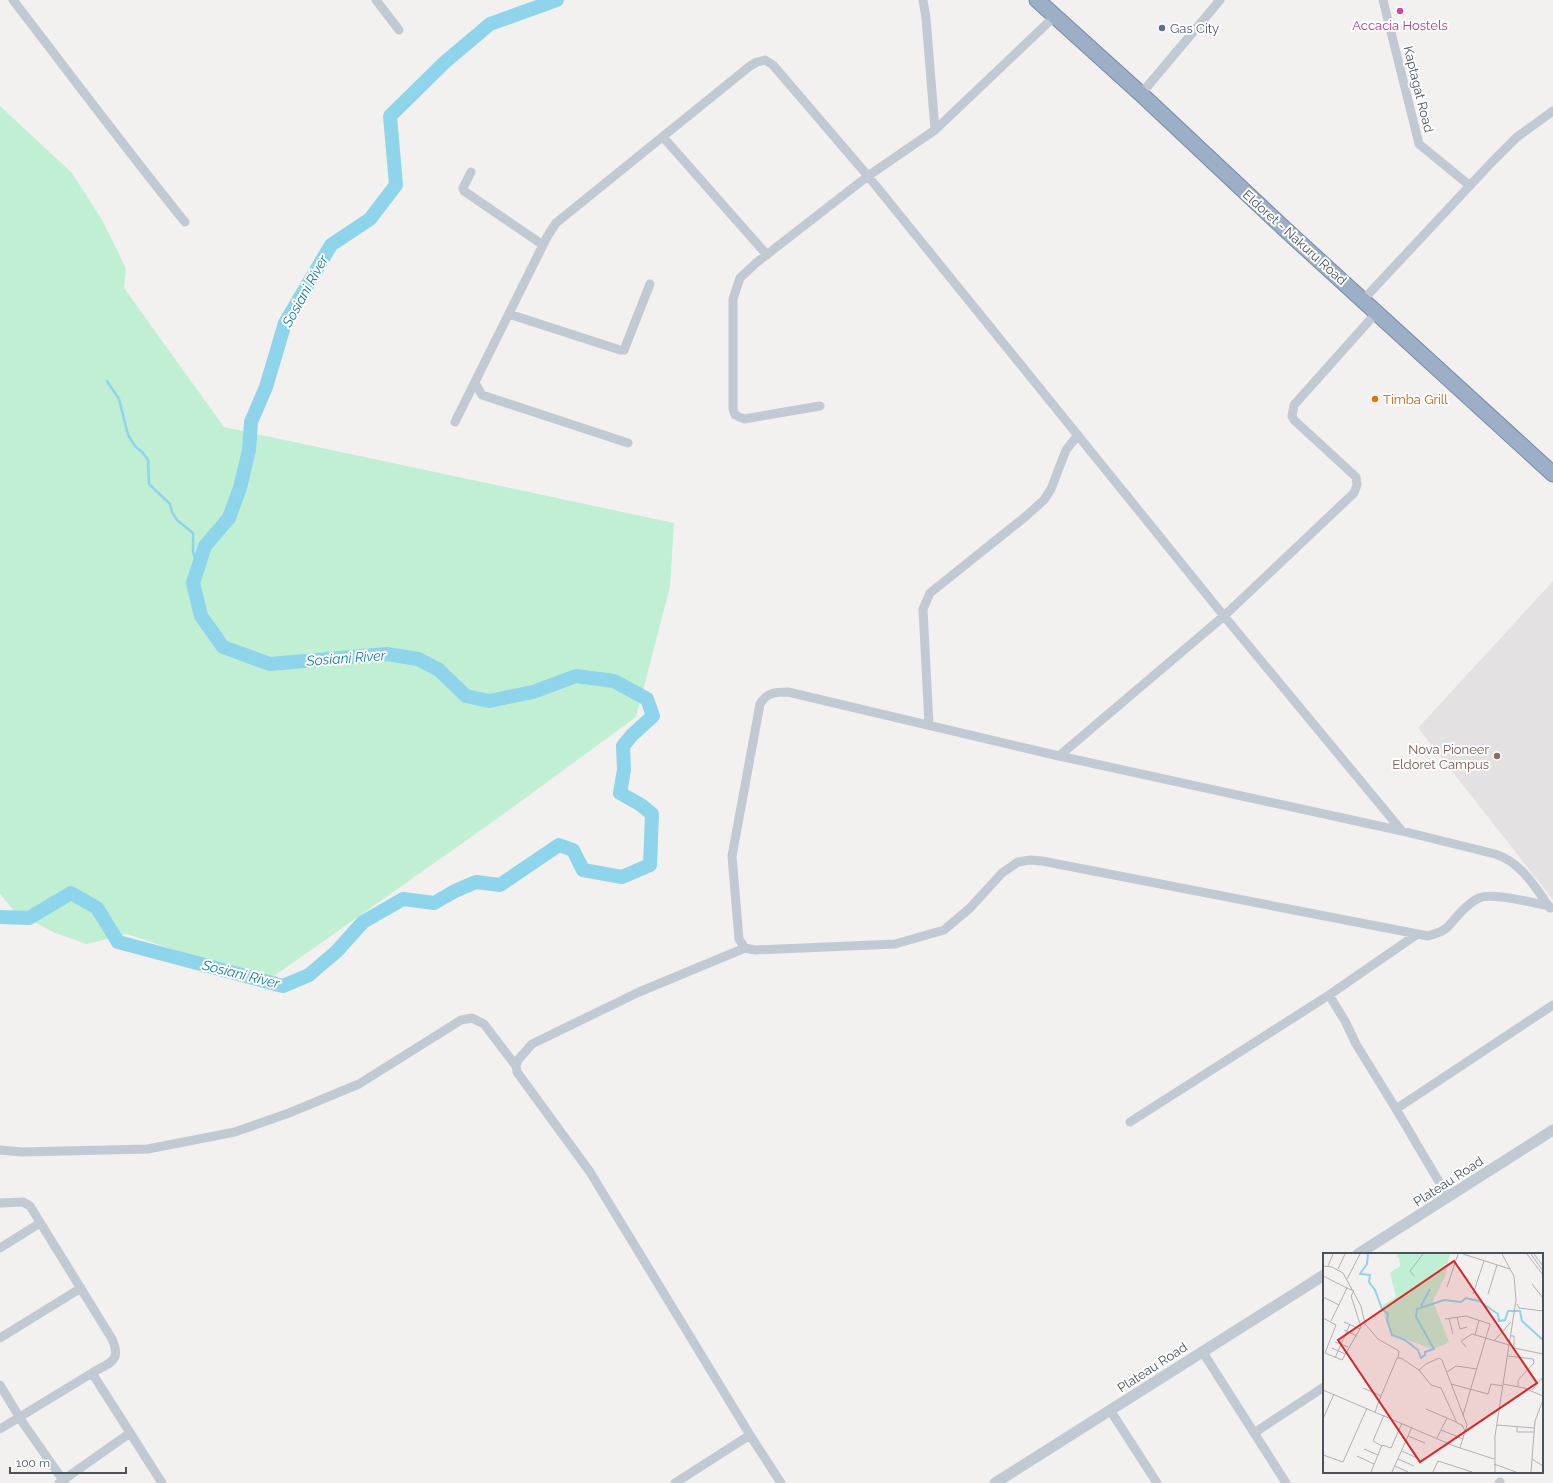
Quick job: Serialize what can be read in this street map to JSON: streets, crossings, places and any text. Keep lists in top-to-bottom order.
{
  "streets": {
    "highway": ["Eldoret - Nakuru Road"],
    "street": ["Kaptagat Road", "Plateau Road"]
  },
  "water": ["Sosiani River"],
  "places": [
    "Accacia Hostels",
    "Gas City",
    "Timba Grill",
    "Nova Pioneer Eldoret Campus"
  ],
  "scale_bar": "100 m"
}
